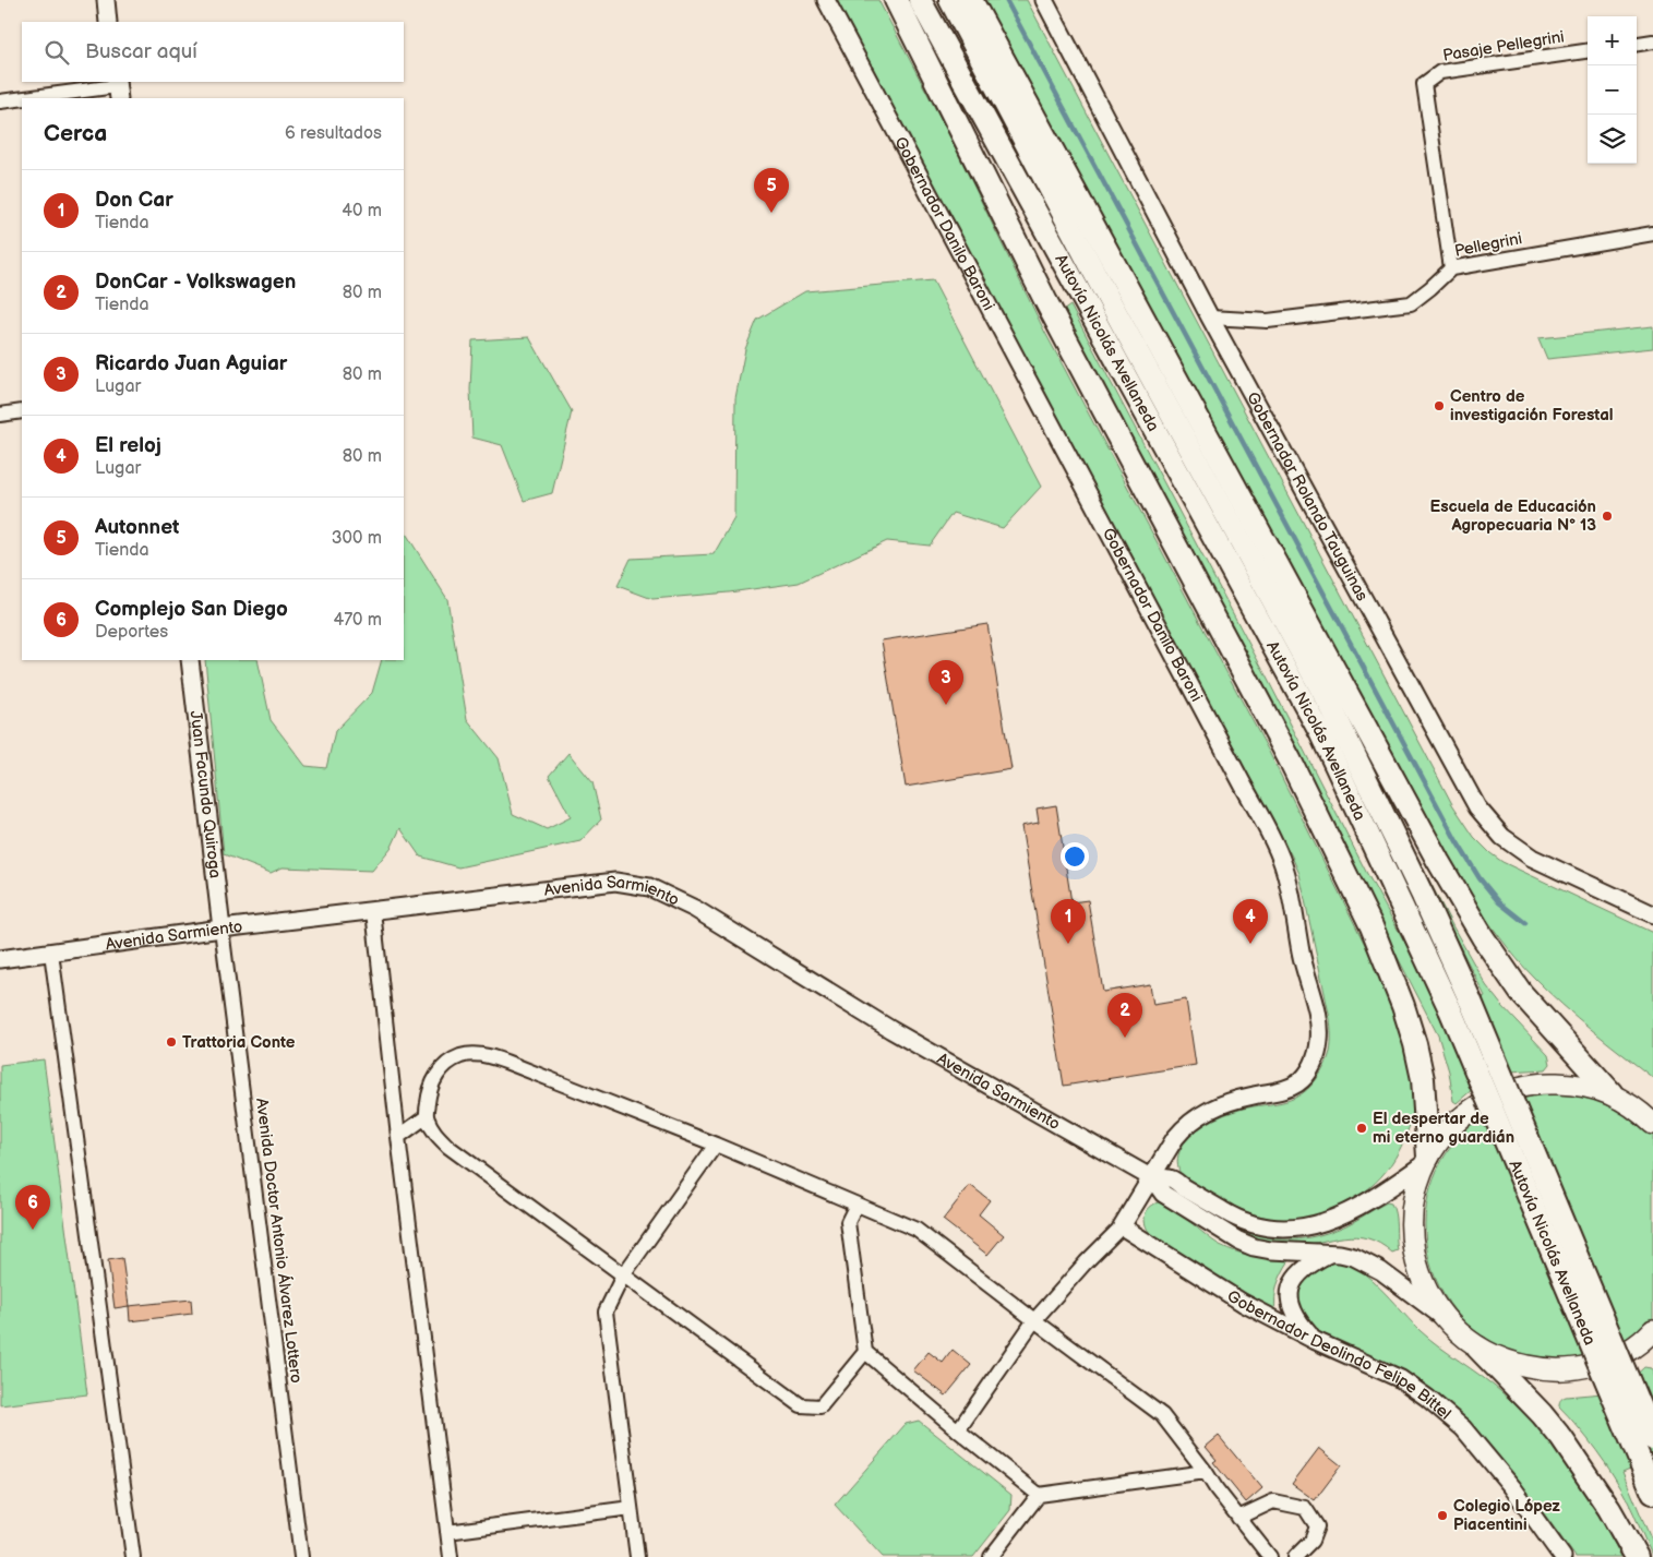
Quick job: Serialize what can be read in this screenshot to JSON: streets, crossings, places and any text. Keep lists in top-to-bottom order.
{
  "streets": {
    "highway": ["Autovía Nicolás Avellaneda"],
    "street": [
      "Pasaje Pellegrini",
      "Gobernador Danilo Baroni",
      "Pellegrini",
      "Gobernador Rolando Tauguinas",
      "Juan Facundo Quiroga",
      "Avenida Sarmiento",
      "Avenida Doctor Antonio Álvarez Lottero",
      "Gobernador Deolindo Felipe Bittel"
    ]
  },
  "crossings": [
    ["Pasaje Pellegrini", "Pellegrini"],
    ["Gobernador Danilo Baroni", "Avenida Sarmiento"],
    ["Pellegrini", "Gobernador Rolando Tauguinas"],
    ["Juan Facundo Quiroga", "Avenida Sarmiento"],
    ["Juan Facundo Quiroga", "Avenida Doctor Antonio Álvarez Lottero"],
    ["Avenida Sarmiento", "Avenida Doctor Antonio Álvarez Lottero"]
  ],
  "places": [
    "Centro de investigación Forestal",
    "Escuela de Educación Agropecuaria N° 13",
    "Trattoria Conte",
    "El despertar de mi eterno guardián",
    "Colegio López Piacentini"
  ],
  "page": {
    "map_buttons": ["+", "−"],
    "search": "Buscar aquí",
    "heading": ["Cerca", "6 resultados"],
    "pins": [
      "5",
      "3",
      "1",
      "4",
      "2",
      "6"
    ],
    "list": [
      {
        "mark": "1",
        "name": "Don Car",
        "note": "Tienda",
        "value": "40 m"
      },
      {
        "mark": "2",
        "name": "DonCar - Volkswagen",
        "note": "Tienda",
        "value": "80 m"
      },
      {
        "mark": "3",
        "name": "Ricardo Juan Aguiar",
        "note": "Lugar",
        "value": "80 m"
      },
      {
        "mark": "4",
        "name": "El reloj",
        "note": "Lugar",
        "value": "80 m"
      },
      {
        "mark": "5",
        "name": "Autonnet",
        "note": "Tienda",
        "value": "300 m"
      },
      {
        "mark": "6",
        "name": "Complejo San Diego",
        "note": "Deportes",
        "value": "470 m"
      }
    ]
  }
}
